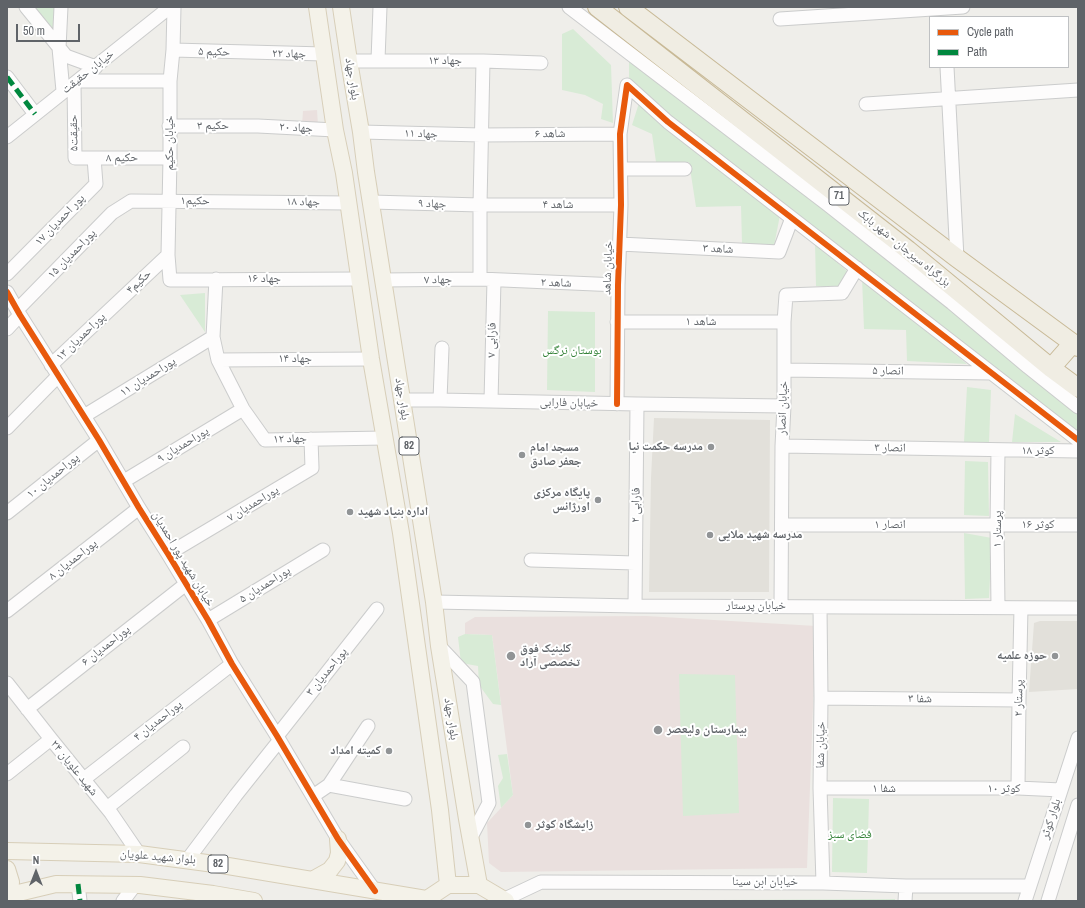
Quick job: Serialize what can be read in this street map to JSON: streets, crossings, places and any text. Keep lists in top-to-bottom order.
{
  "streets": {
    "highway": ["71", "بزرگراه سیرجان - شهر بابک"],
    "main road": ["بلوار جهاد", "82", "بلوار شهید علویان"],
    "street": [
      "حکیم ۵",
      "جهاد ۲۲",
      "جهاد ۱۳",
      "خیابان حقیقت",
      "حکیم ۳",
      "جهاد ۲۰",
      "حقیقت۵",
      "جهاد ۱۱",
      "شاهد ۶",
      "خیابان حکیم",
      "حکیم ۸",
      "حکیم۱",
      "جهاد ۱۸",
      "جهاد ۹",
      "شاهد ۴",
      "پور احمدیان ۱۷",
      "شاهد ۳",
      "پوراحمدیان ۱۵",
      "خیابان شاهد",
      "جهاد ۱۶",
      "جهاد ۷",
      "حکیم۴",
      "شاهد ۲",
      "شاهد ۱",
      "پوراحمدیان ۱۳",
      "فارابی ۷",
      "جهاد ۱۴",
      "انصار ۵",
      "پوراحمدیان ۱۱",
      "خیابان فارابی",
      "خیابان انصار",
      "جهاد ۱۲",
      "پوراحمدیان ۹",
      "انصار ۳",
      "کوثر ۱۸",
      "پوراحمدیان ۱۰",
      "پوراحمدیان ۷",
      "فارابی ۲",
      "انصار ۱",
      "کوثر ۱۶",
      "پرستار ۱",
      "خیابان شهید پور احمدیان",
      "پوراحمدیان ۸",
      "پوراحمدیان ۵",
      "خیابان پرستار",
      "پوراحمدیان ۶",
      "پوراحمدیان ۳",
      "پرستار ۲",
      "شفا ۳",
      "پوراحمدیان ۴",
      "خیابان شفا",
      "شهید علویان ۲۴",
      "شفا ۱",
      "کوثر ۱۰",
      "بلوار کوثر",
      "خیابان ابن سینا"
    ]
  },
  "crossings": [
    ["حکیم ۵", "جهاد ۲۲"],
    ["حکیم ۵", "خیابان حکیم"],
    ["جهاد ۲۲", "بلوار جهاد"],
    ["جهاد ۱۳", "بلوار جهاد"],
    ["خیابان حقیقت", "حقیقت۵"],
    ["بلوار جهاد", "جهاد ۲۰"],
    ["بلوار جهاد", "جهاد ۱۱"],
    ["بلوار جهاد", "جهاد ۱۸"],
    ["بلوار جهاد", "جهاد ۹"],
    ["بلوار جهاد", "جهاد ۱۶"],
    ["بلوار جهاد", "جهاد ۷"],
    ["بلوار جهاد", "جهاد ۱۴"],
    ["بلوار جهاد", "خیابان فارابی"],
    ["بلوار جهاد", "جهاد ۱۲"],
    ["بلوار جهاد", "82"],
    ["بلوار جهاد", "خیابان پرستار"],
    ["حکیم ۳", "جهاد ۲۰"],
    ["حکیم ۳", "خیابان حکیم"],
    ["حقیقت۵", "حکیم ۸"],
    ["جهاد ۱۱", "شاهد ۶"],
    ["شاهد ۶", "خیابان شاهد"],
    ["خیابان حکیم", "حکیم ۸"],
    ["خیابان حکیم", "حکیم۱"],
    ["خیابان حکیم", "جهاد ۱۶"],
    ["خیابان حکیم", "حکیم۴"],
    ["حکیم ۸", "پور احمدیان ۱۷"],
    ["حکیم۱", "جهاد ۱۸"],
    ["حکیم۱", "پوراحمدیان ۱۵"],
    ["جهاد ۹", "شاهد ۴"],
    ["شاهد ۴", "خیابان شاهد"],
    ["شاهد ۳", "خیابان شاهد"],
    ["پوراحمدیان ۱۵", "خیابان شهید پور احمدیان"],
    ["خیابان شاهد", "شاهد ۲"],
    ["خیابان شاهد", "شاهد ۱"],
    ["خیابان شاهد", "خیابان فارابی"],
    ["جهاد ۱۶", "جهاد ۱۲"],
    ["جهاد ۷", "شاهد ۲"],
    ["جهاد ۷", "فارابی ۷"],
    ["حکیم۴", "پوراحمدیان ۱۳"],
    ["شاهد ۲", "فارابی ۷"],
    ["شاهد ۱", "خیابان انصار"],
    ["پوراحمدیان ۱۳", "خیابان شهید پور احمدیان"],
    ["فارابی ۷", "خیابان فارابی"],
    ["جهاد ۱۴", "جهاد ۱۲"],
    ["انصار ۵", "خیابان انصار"],
    ["پوراحمدیان ۱۱", "جهاد ۱۲"],
    ["پوراحمدیان ۱۱", "خیابان شهید پور احمدیان"],
    ["خیابان فارابی", "خیابان انصار"],
    ["خیابان فارابی", "فارابی ۲"],
    ["خیابان انصار", "انصار ۳"],
    ["خیابان انصار", "انصار ۱"],
    ["خیابان انصار", "خیابان پرستار"],
    ["جهاد ۱۲", "پوراحمدیان ۹"],
    ["جهاد ۱۲", "پوراحمدیان ۷"],
    ["پوراحمدیان ۹", "خیابان شهید پور احمدیان"],
    ["82", "بلوار شهید علویان"],
    ["انصار ۳", "کوثر ۱۸"],
    ["انصار ۳", "پرستار ۱"],
    ["کوثر ۱۸", "پرستار ۱"],
    ["پوراحمدیان ۱۰", "خیابان شهید پور احمدیان"],
    ["پوراحمدیان ۷", "خیابان شهید پور احمدیان"],
    ["فارابی ۲", "خیابان پرستار"],
    ["انصار ۱", "کوثر ۱۶"],
    ["انصار ۱", "پرستار ۱"],
    ["کوثر ۱۶", "پرستار ۱"],
    ["پرستار ۱", "خیابان پرستار"],
    ["خیابان شهید پور احمدیان", "پوراحمدیان ۸"],
    ["خیابان شهید پور احمدیان", "پوراحمدیان ۵"],
    ["خیابان شهید پور احمدیان", "پوراحمدیان ۶"],
    ["خیابان شهید پور احمدیان", "پوراحمدیان ۳"],
    ["خیابان شهید پور احمدیان", "پوراحمدیان ۴"],
    ["خیابان شهید پور احمدیان", "بلوار شهید علویان"],
    ["خیابان پرستار", "پرستار ۲"],
    ["خیابان پرستار", "خیابان شفا"],
    ["پوراحمدیان ۶", "شهید علویان ۲۴"],
    ["پوراحمدیان ۳", "بلوار شهید علویان"],
    ["پرستار ۲", "شفا ۳"],
    ["پرستار ۲", "کوثر ۱۰"],
    ["شفا ۳", "خیابان شفا"],
    ["پوراحمدیان ۴", "شهید علویان ۲۴"],
    ["خیابان شفا", "شفا ۱"],
    ["خیابان شفا", "خیابان ابن سینا"],
    ["شهید علویان ۲۴", "بلوار شهید علویان"],
    ["شفا ۱", "کوثر ۱۰"],
    ["کوثر ۱۰", "بلوار کوثر"],
    ["بلوار کوثر", "خیابان ابن سینا"]
  ],
  "parks": ["بوستان نرگس", "فضای سبز"],
  "places": [
    "مدرسه حکمت نیا",
    "مسجد امام جعفر صادق",
    "پایگاه مرکزی اورژانس",
    "اداره بنیاد شهید",
    "مدرسه شهید ملایی",
    "کلینیک فوق تخصصی آراد",
    "حوزه علمیه",
    "بیمارستان ولیعصر",
    "کمیته امداد",
    "زایشگاه کوثر"
  ],
  "legend": ["Cycle path", "Path"],
  "scale_bar": "50 m",
  "north": "top"
}
